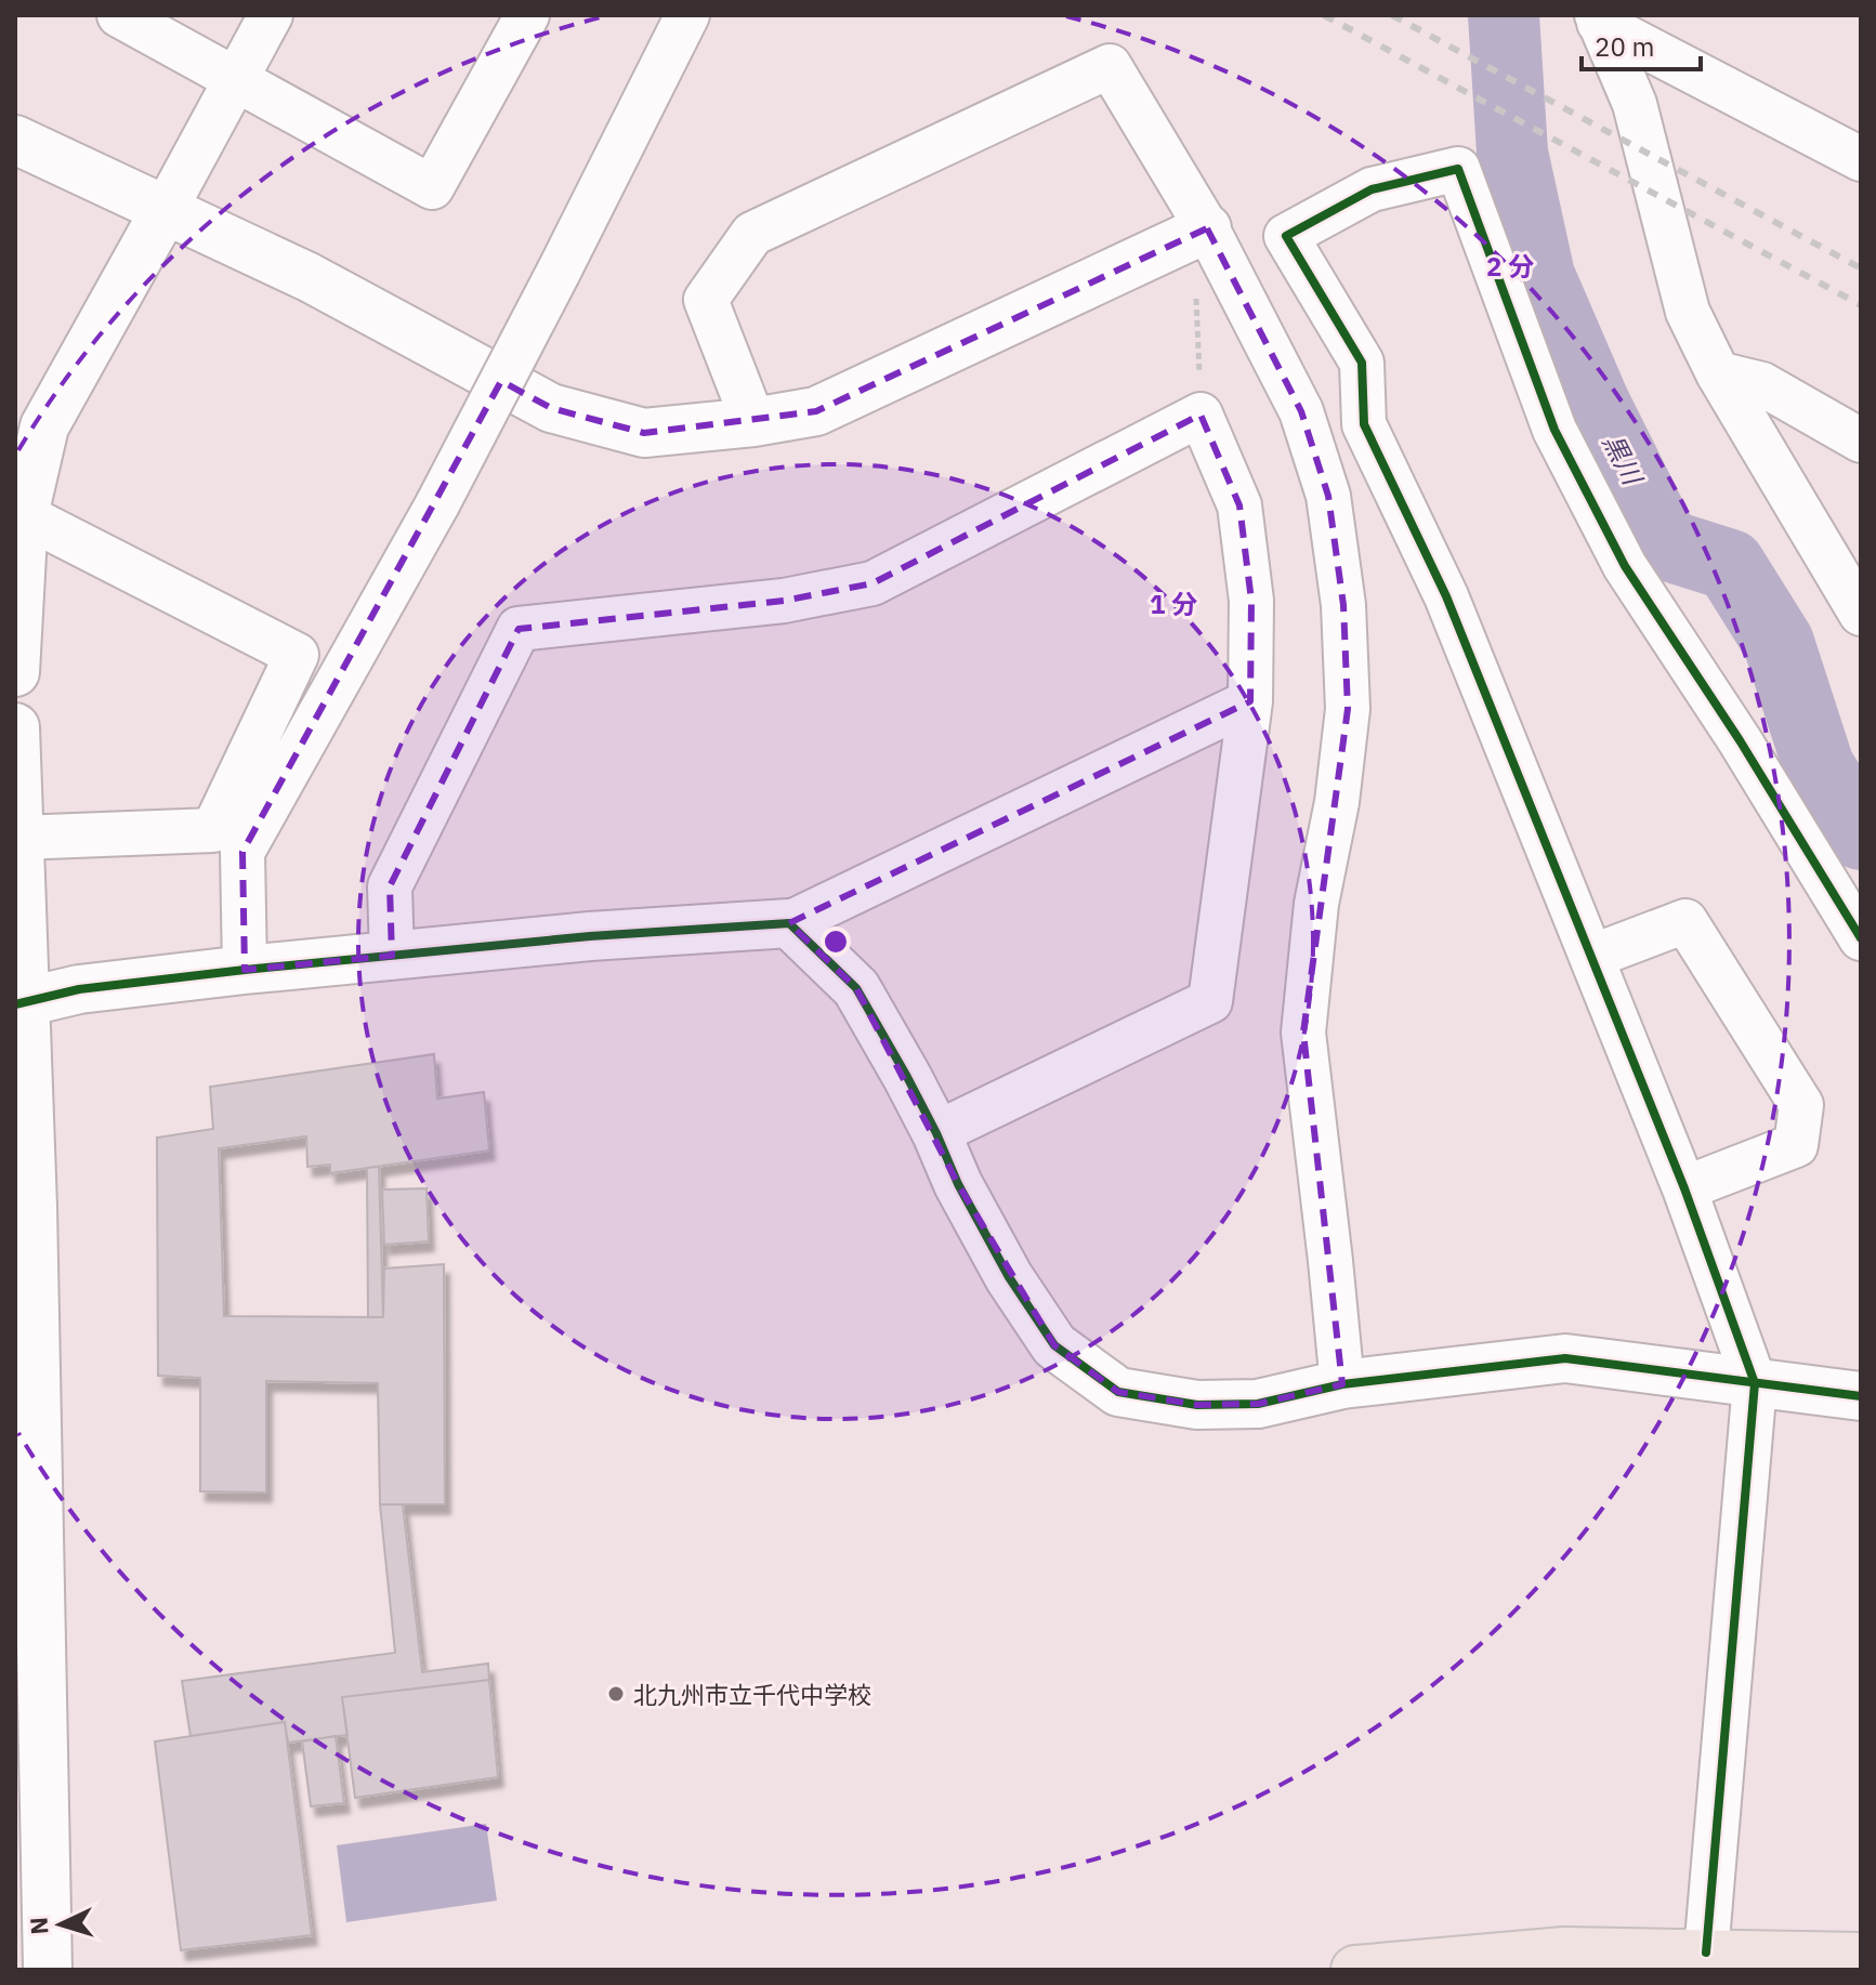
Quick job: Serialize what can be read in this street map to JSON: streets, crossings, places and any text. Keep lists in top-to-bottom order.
{
  "water": ["黒川"],
  "places": ["北九州市立千代中学校"],
  "scale_bar": "20 m",
  "north": "left",
  "rings": ["2 分", "1 分"]
}
